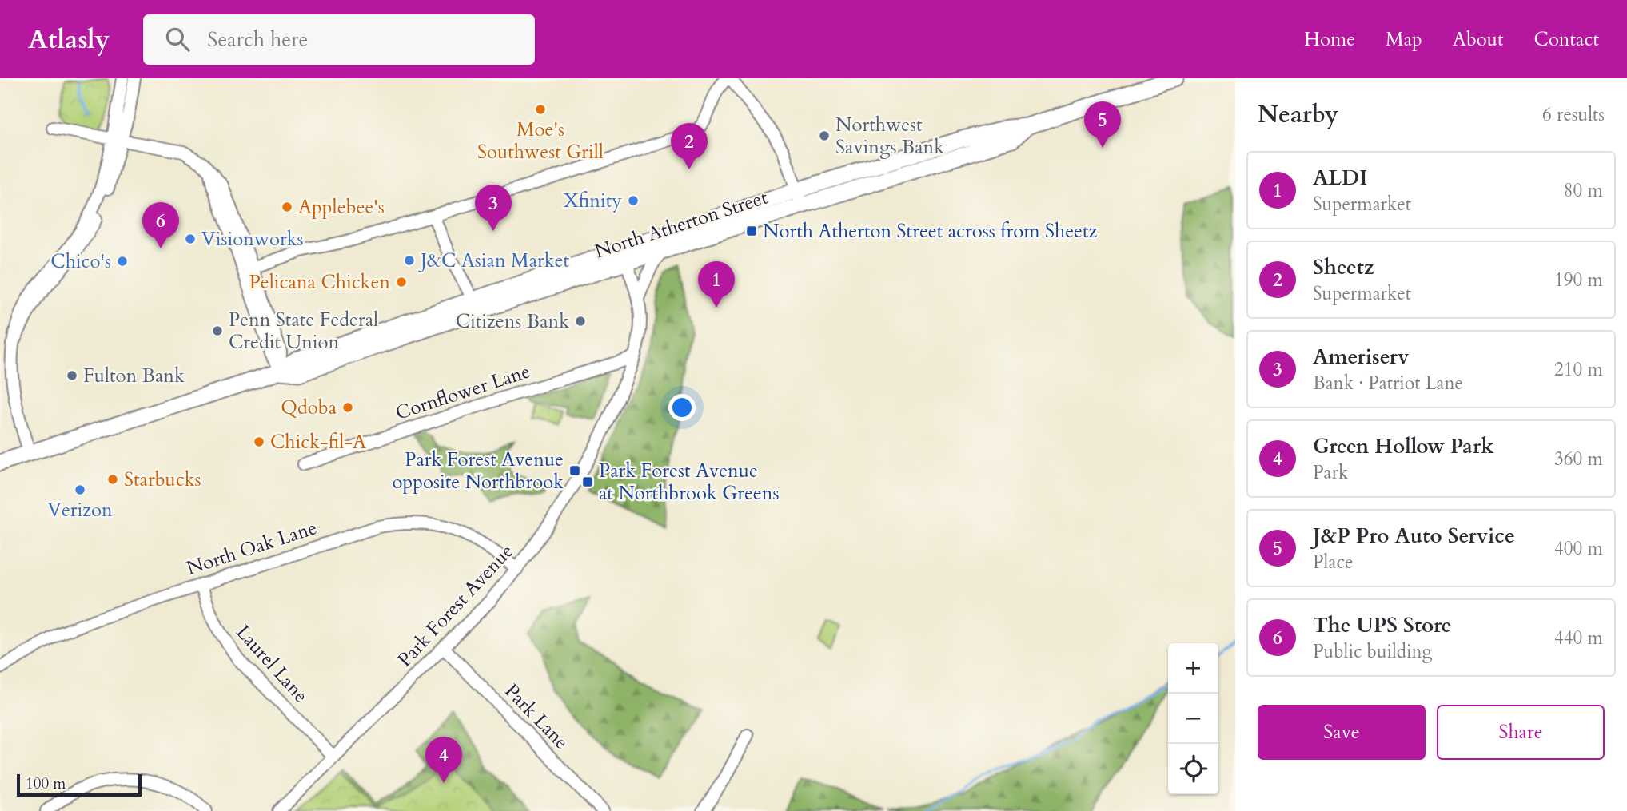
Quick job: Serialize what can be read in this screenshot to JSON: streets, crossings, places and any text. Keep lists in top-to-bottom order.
{
  "streets": {
    "main road": ["North Atherton Street"],
    "street": [
      "Cornflower Lane",
      "North Oak Lane",
      "Park Forest Avenue",
      "Laurel Lane",
      "Park Lane"
    ]
  },
  "crossings": [
    ["North Atherton Street", "Park Forest Avenue"],
    ["Cornflower Lane", "Park Forest Avenue"],
    ["North Oak Lane", "Park Forest Avenue"],
    ["North Oak Lane", "Laurel Lane"],
    ["Park Forest Avenue", "Laurel Lane"],
    ["Park Forest Avenue", "Park Lane"]
  ],
  "places": {
    "other": [
      "Moe's Southwest Grill",
      "Northwest Savings Bank",
      "Xfinity",
      "Applebee's",
      "Visionworks",
      "J&C Asian Market",
      "Chico's",
      "Pelicana Chicken",
      "Citizens Bank",
      "Penn State Federal Credit Union",
      "Fulton Bank",
      "Qdoba",
      "Chick-fil-A",
      "Starbucks",
      "Verizon"
    ],
    "transit": ["North Atherton Street across from Sheetz", "Park Forest Avenue opposite Northbrook", "Park Forest Avenue at Northbrook Greens"]
  },
  "scale_bar": "100 m",
  "page": {
    "header": "Atlasly",
    "search": "Search here",
    "nav": [
      "Home",
      "Map",
      "About",
      "Contact"
    ],
    "heading": ["Nearby", "6 results"],
    "pins": [
      "5",
      "2",
      "3",
      "6",
      "1",
      "4"
    ],
    "list": [
      {
        "mark": "1",
        "name": "ALDI",
        "note": "Supermarket",
        "value": "80 m"
      },
      {
        "mark": "2",
        "name": "Sheetz",
        "note": "Supermarket",
        "value": "190 m"
      },
      {
        "mark": "3",
        "name": "Ameriserv",
        "note": "Bank · Patriot Lane",
        "value": "210 m"
      },
      {
        "mark": "4",
        "name": "Green Hollow Park",
        "note": "Park",
        "value": "360 m"
      },
      {
        "mark": "5",
        "name": "J&P Pro Auto Service",
        "note": "Place",
        "value": "400 m"
      },
      {
        "mark": "6",
        "name": "The UPS Store",
        "note": "Public building",
        "value": "440 m"
      }
    ],
    "map_buttons": ["+", "−"],
    "buttons": ["Save", "Share"],
    "scale": "100 m"
  }
}
